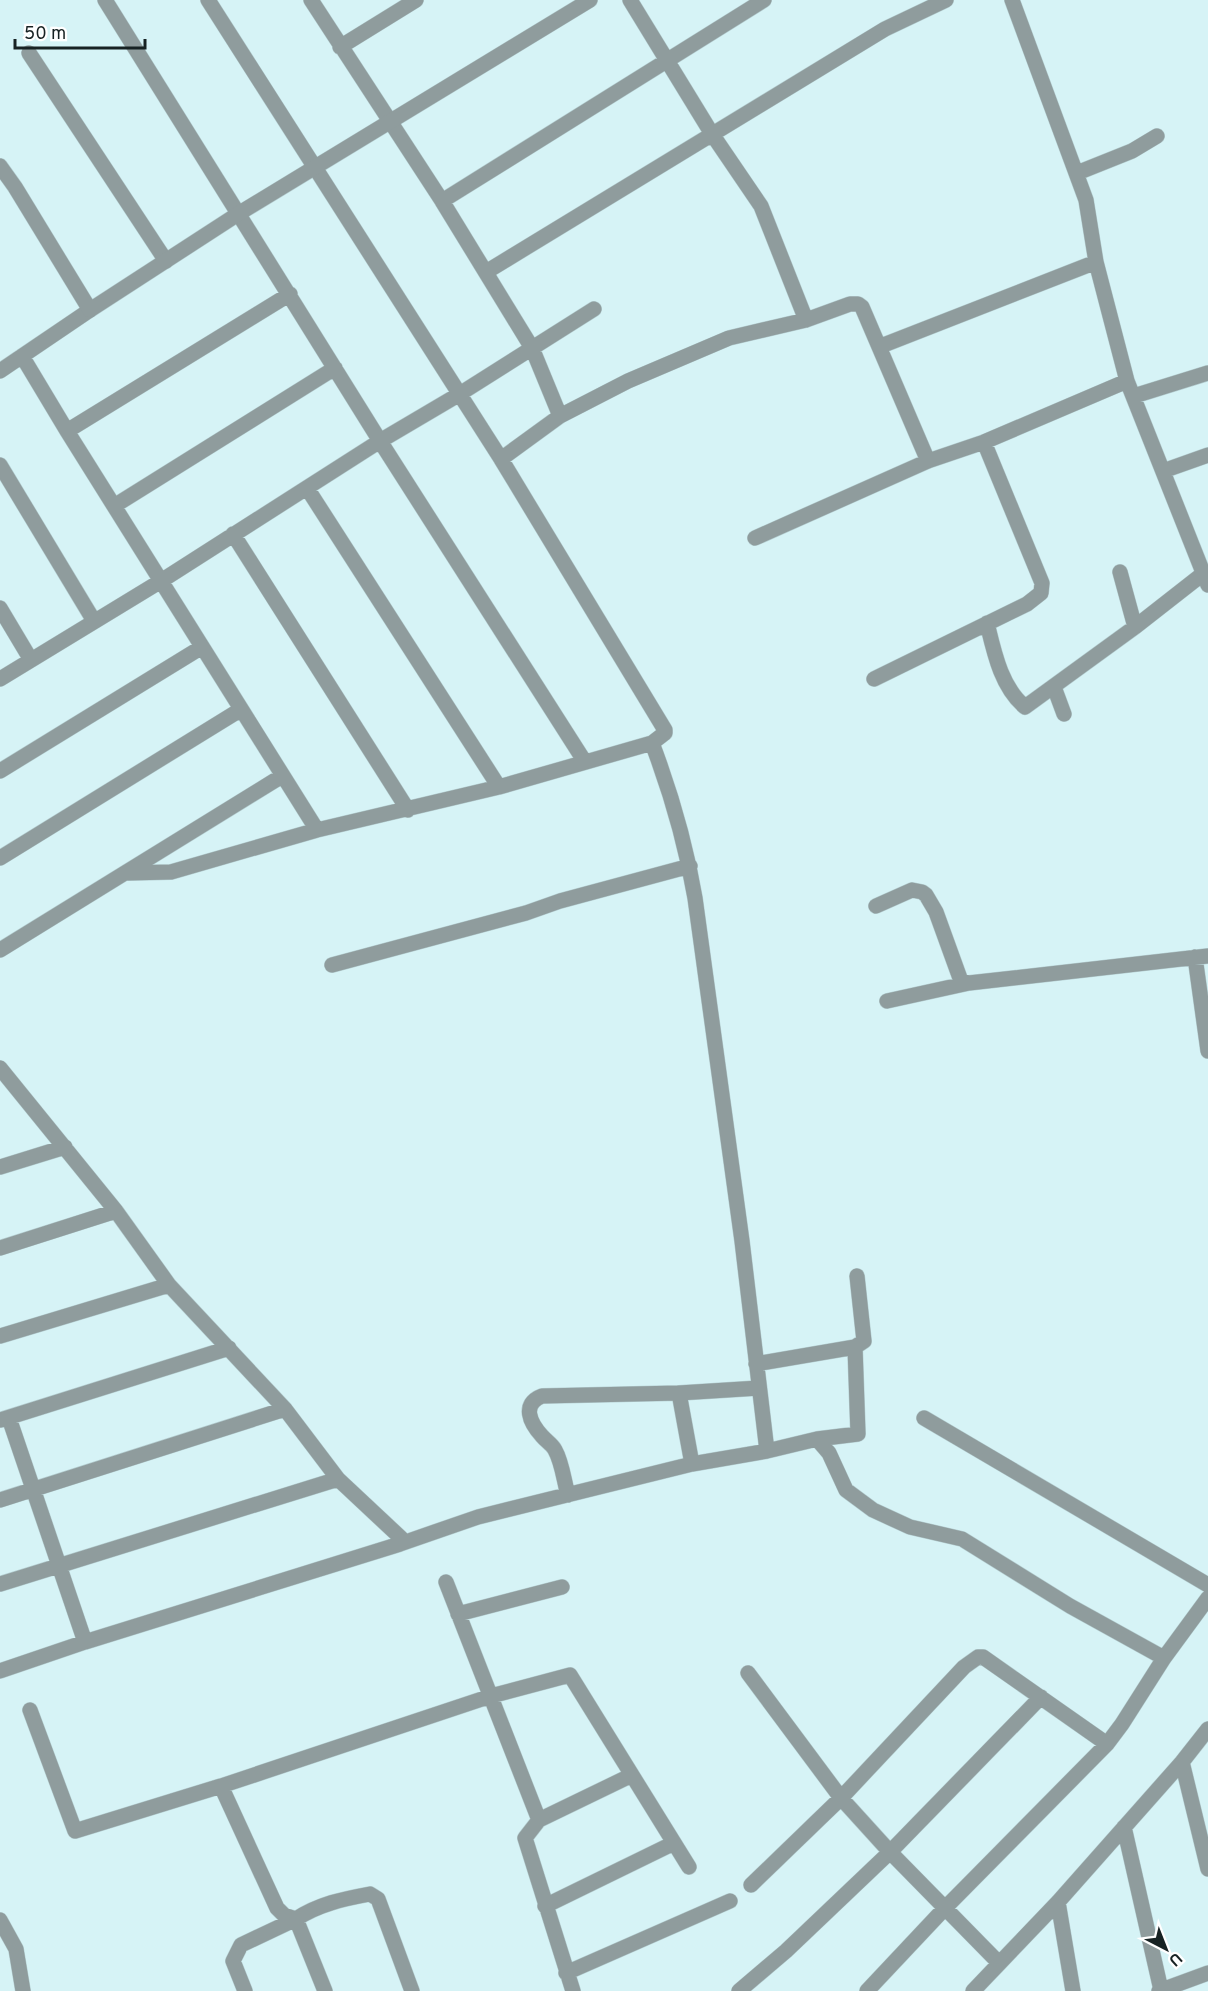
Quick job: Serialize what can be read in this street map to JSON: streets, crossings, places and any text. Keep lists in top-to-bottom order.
{
  "scale_bar": "50 m",
  "north": "bottom right"
}
